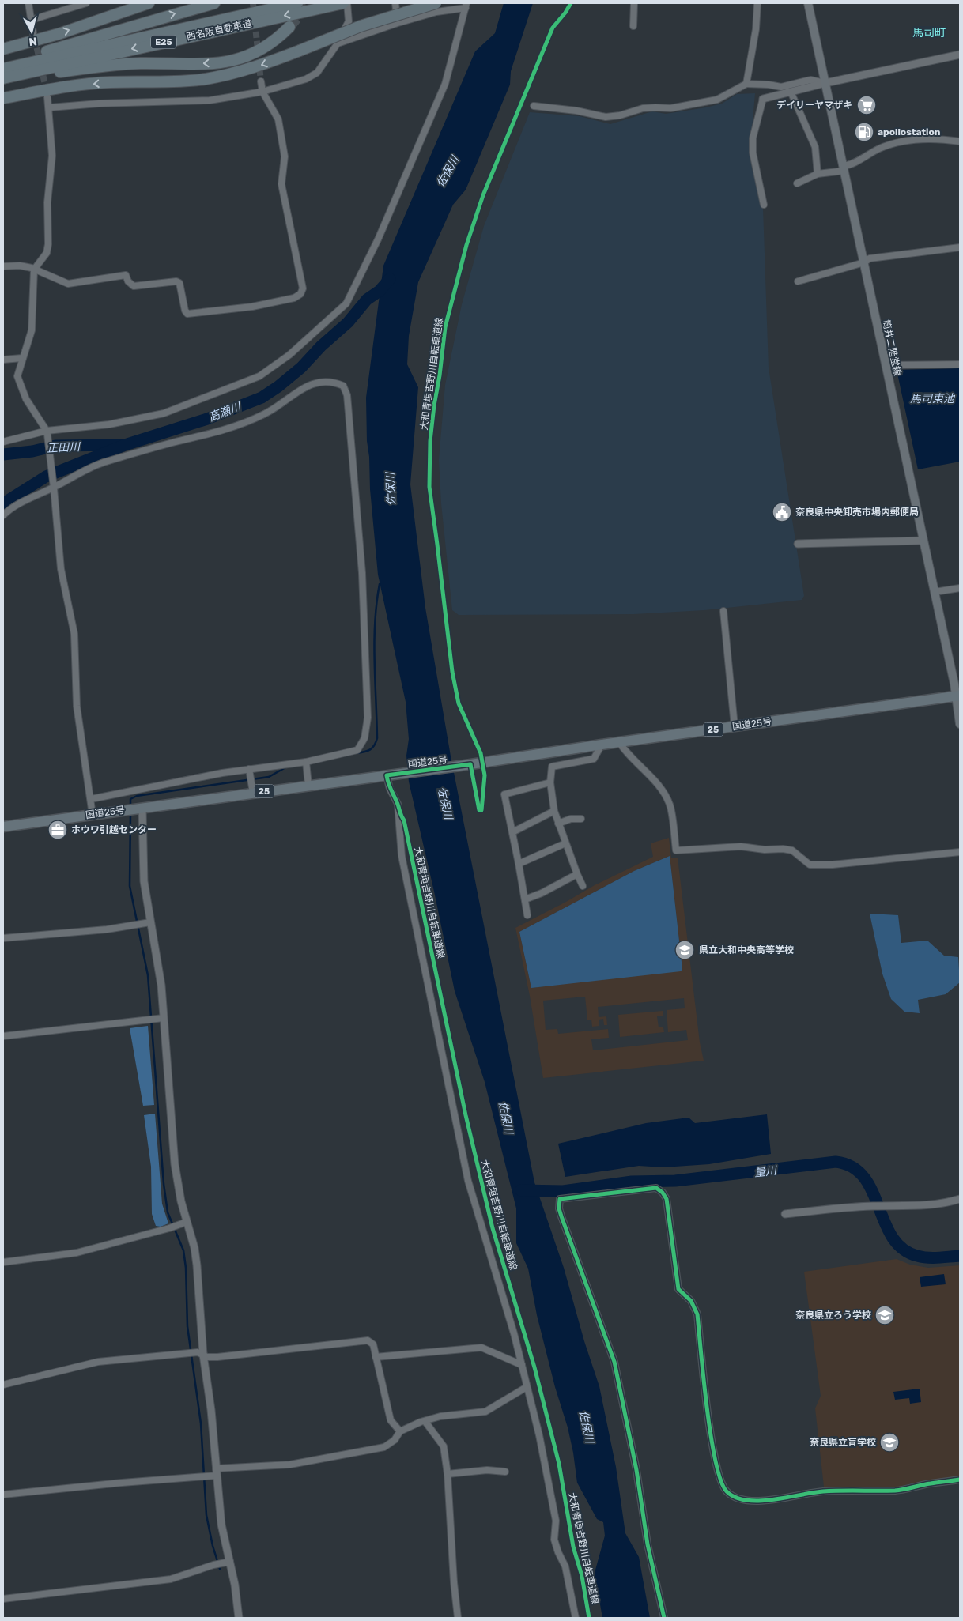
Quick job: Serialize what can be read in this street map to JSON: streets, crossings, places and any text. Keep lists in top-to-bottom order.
{
  "streets": {
    "highway": [
      "西名阪自動車道",
      "E25",
      "国道25号",
      "25"
    ],
    "main road": ["筒井二階堂線"],
    "cycle path": ["大和青垣吉野川自転車道線"]
  },
  "crossings": [
    ["筒井二階堂線", "国道25号"]
  ],
  "districts": ["馬司町"],
  "water": [
    "佐保川",
    "馬司東池",
    "高瀬川",
    "正田川",
    "量川"
  ],
  "places": {
    "supermarket": ["デイリーヤマザキ"],
    "fuel station": ["apollostation"],
    "public building": ["奈良県中央卸売市場内郵便局"],
    "office": ["ホウワ引越センター"],
    "school or university": ["県立大和中央高等学校", "奈良県立ろう学校", "奈良県立盲学校"]
  },
  "north": "bottom"
}
